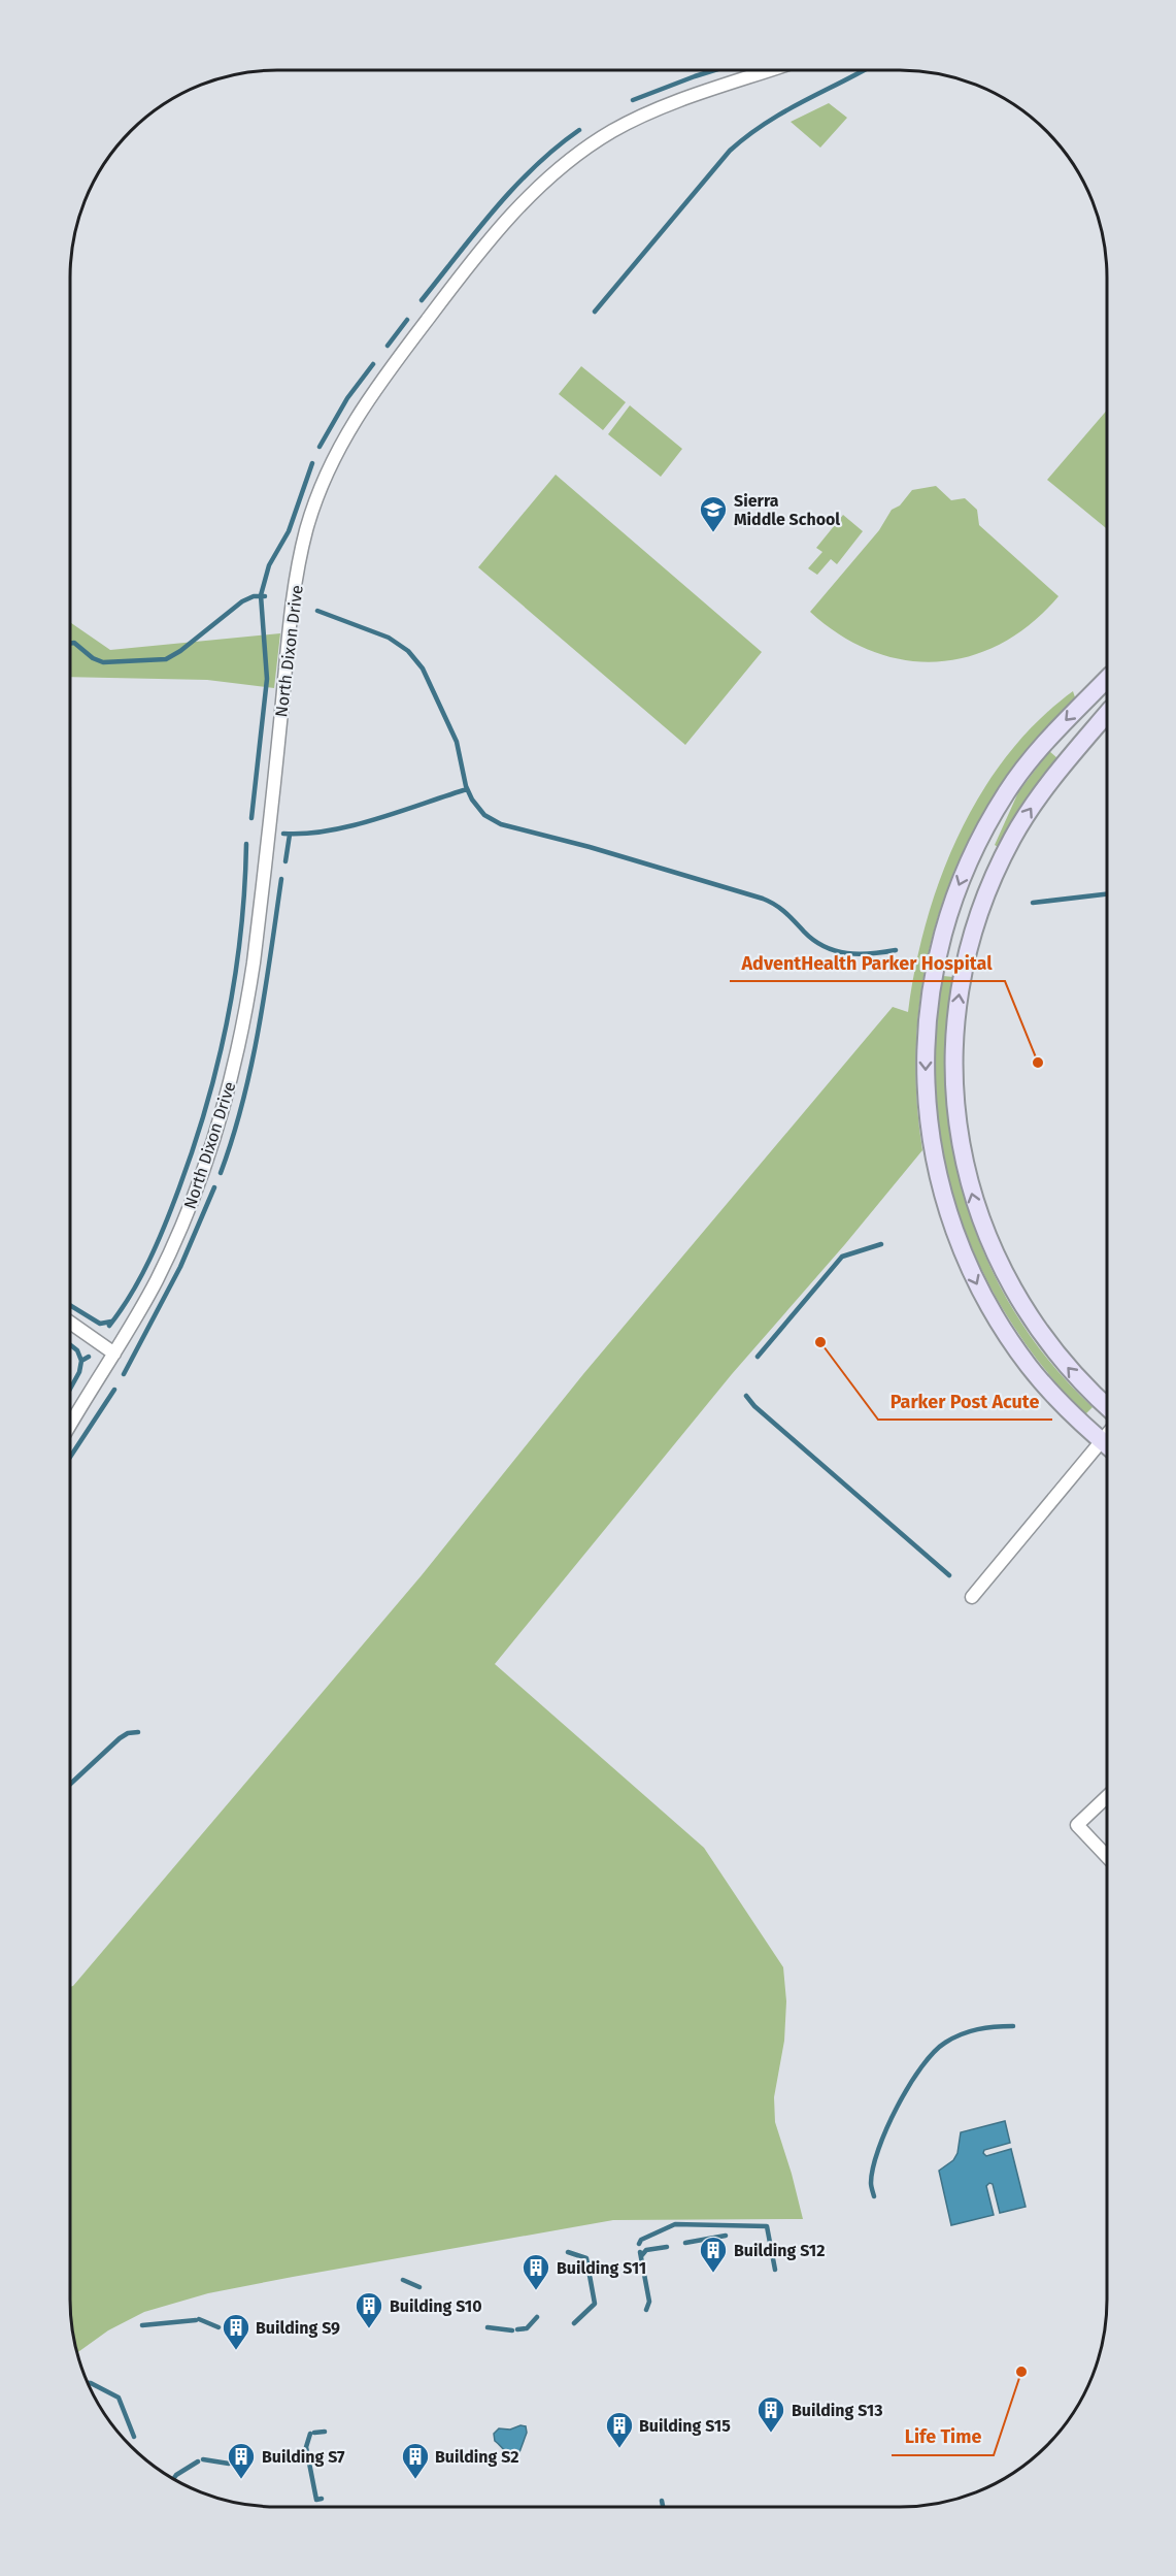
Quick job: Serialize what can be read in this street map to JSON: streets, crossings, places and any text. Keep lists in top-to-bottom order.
{
  "streets": {
    "street": ["North Dixon Drive"]
  },
  "places": {
    "school or university": ["Sierra Middle School"],
    "other": ["AdventHealth Parker Hospital", "Parker Post Acute", "Life Time"],
    "building": [
      "Building S12",
      "Building S11",
      "Building S10",
      "Building S9",
      "Building S13",
      "Building S15",
      "Building S7",
      "Building S2"
    ]
  }
}
